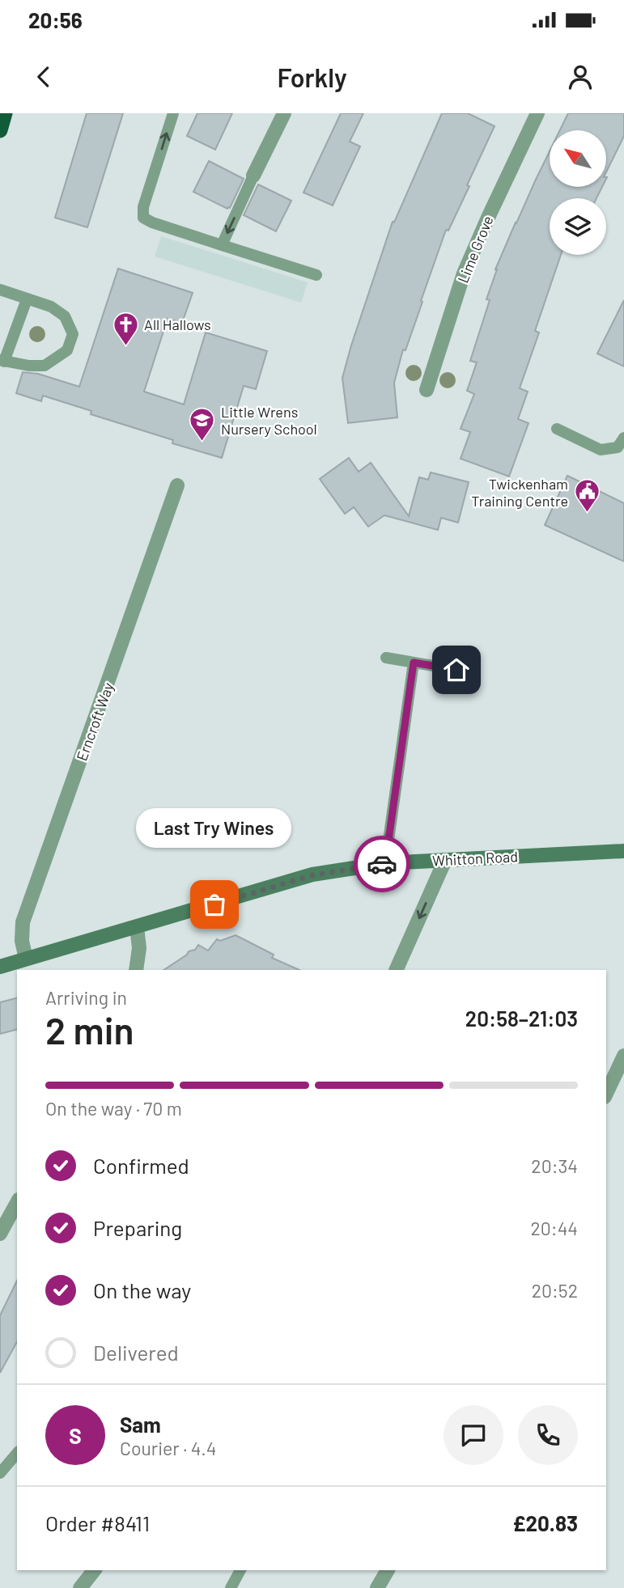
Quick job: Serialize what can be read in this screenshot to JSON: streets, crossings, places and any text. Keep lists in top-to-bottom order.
{
  "streets": {
    "main road": ["Whitton Road"],
    "street": ["Lime Grove", "Erncroft Way"]
  },
  "crossings": [
    ["Erncroft Way", "Whitton Road"]
  ],
  "places": {
    "church": ["All Hallows"],
    "school or university": ["Little Wrens Nursery School"],
    "public building": ["Twickenham Training Centre"],
    "other": ["Last Try Wines"]
  },
  "north": "top left",
  "page": {
    "status": "20:56",
    "header": "Forkly",
    "bubble": "Last Try Wines",
    "heading": ["2 min", "Arriving in", "20:58–21:03"],
    "panel": [
      "Sam",
      "Courier · 4.4",
      "Order #8411",
      "£20.83"
    ],
    "bar": "On the way · 70 m",
    "list": [
      ["Confirmed", "20:34"],
      ["Preparing", "20:44"],
      ["On the way", "20:52"],
      "Delivered"
    ],
    "round": "S"
  }
}
